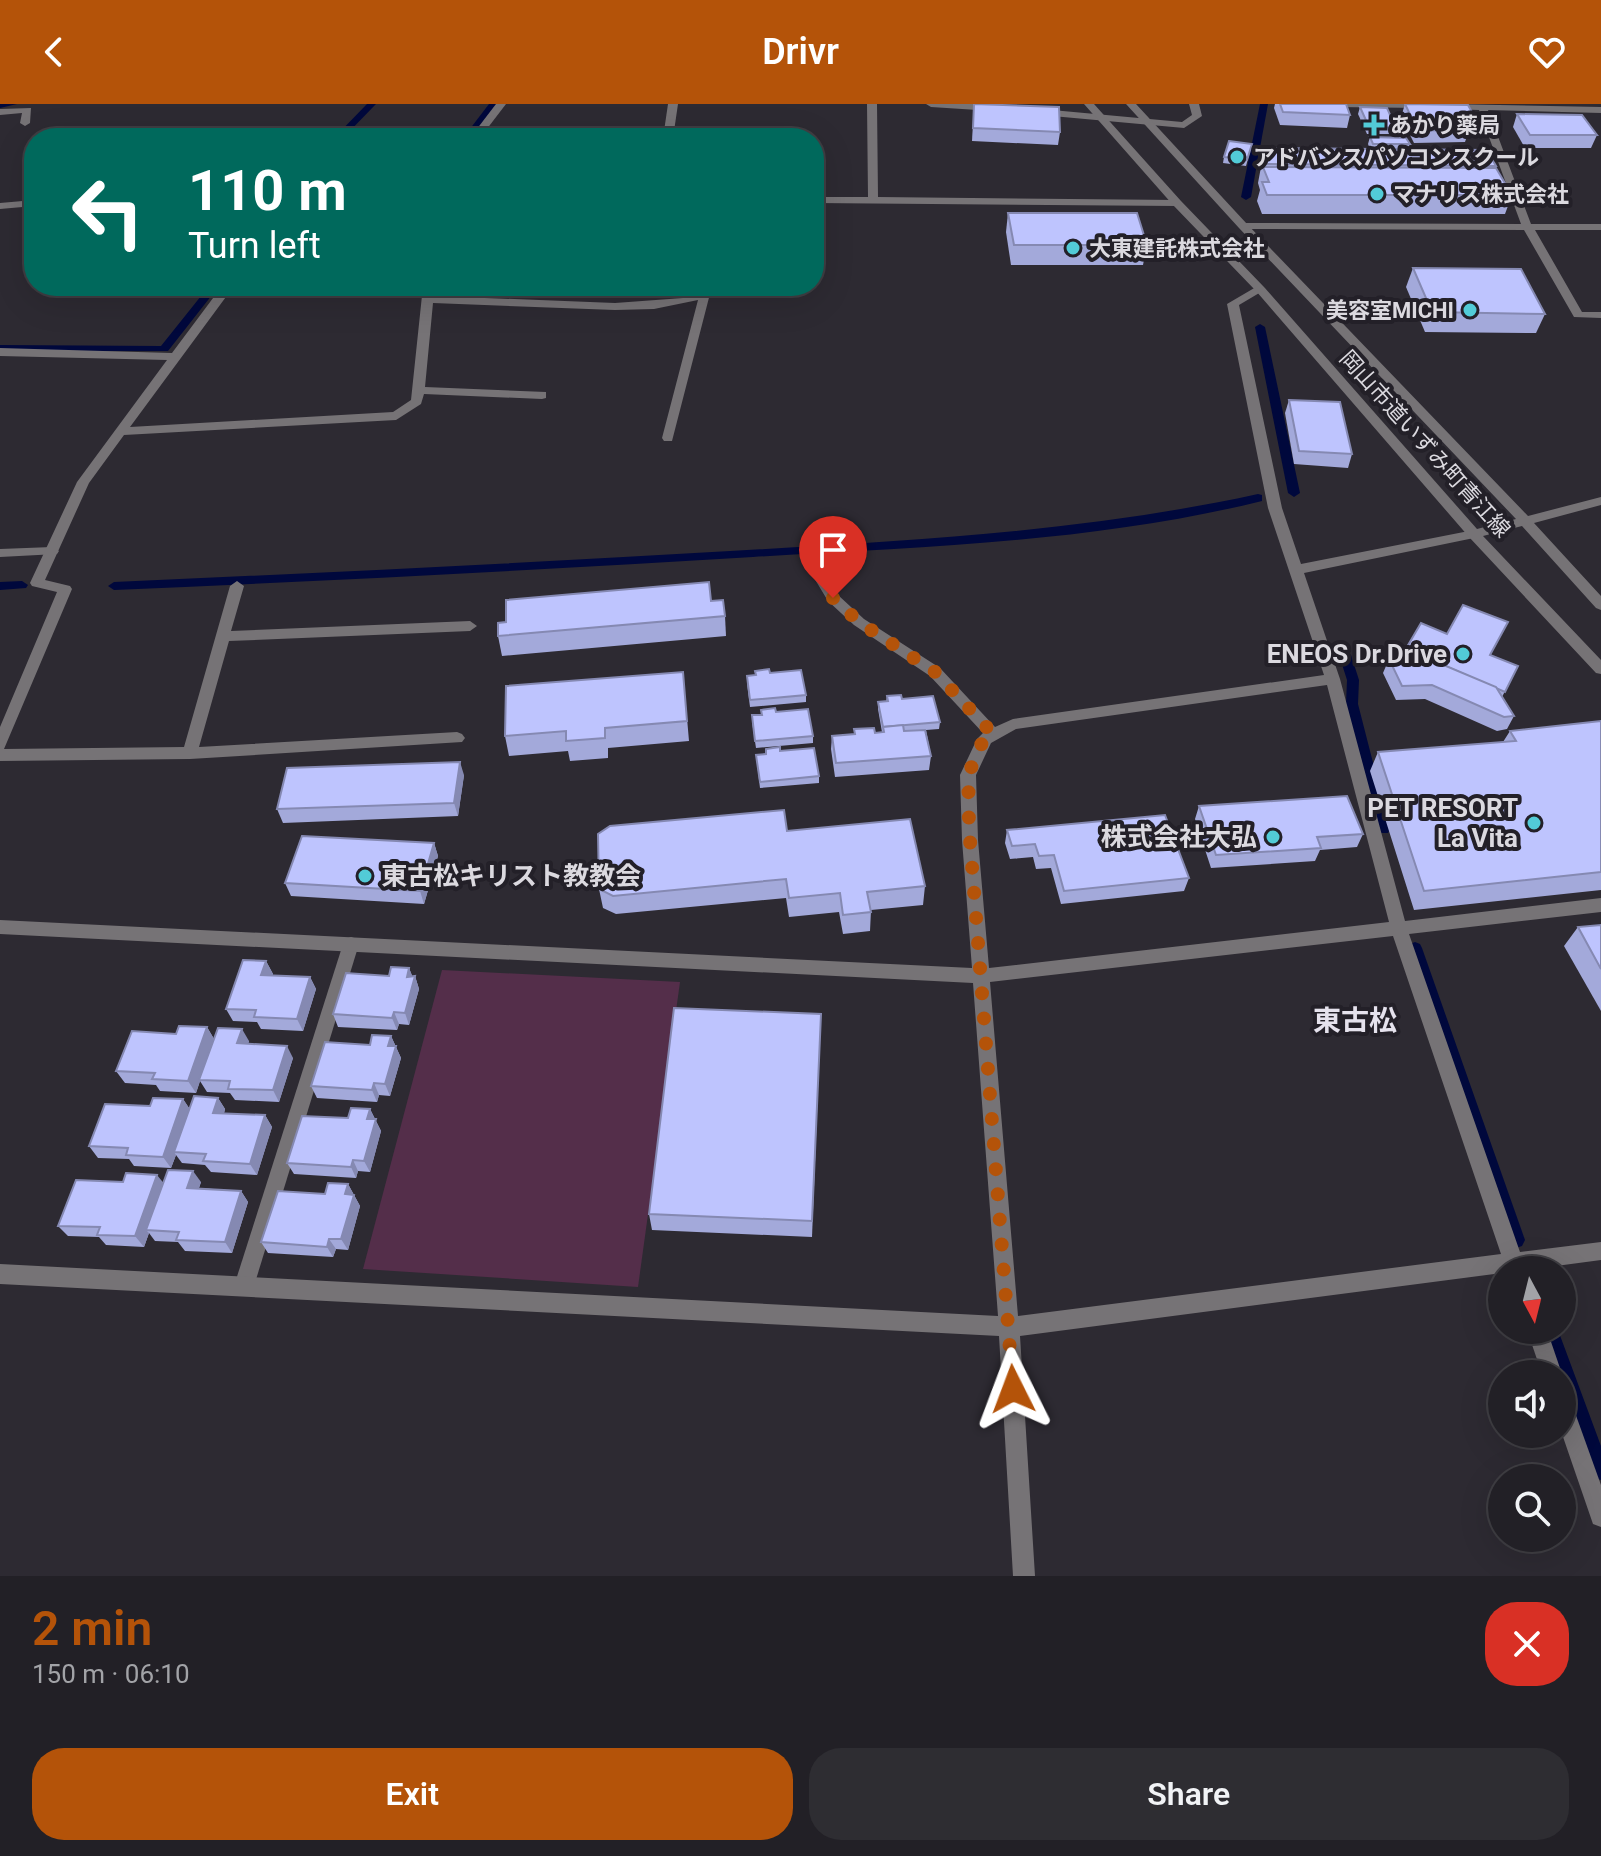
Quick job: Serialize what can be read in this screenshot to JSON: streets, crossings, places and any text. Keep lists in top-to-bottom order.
{
  "streets": {
    "street": ["岡山市道いずみ町青江線"]
  },
  "districts": ["東古松"],
  "places": {
    "health": ["あかり薬局"],
    "other": [
      "アドバンスパソコンスクール",
      "マナリス株式会社",
      "大東建託株式会社",
      "美容室MICHI",
      "ENEOS Dr.Drive",
      "PET RESORT La Vita",
      "株式会社大弘",
      "東古松キリスト教教会"
    ]
  },
  "north": "bottom",
  "page": {
    "header": "Drivr",
    "turn": ["110 m", "Turn left"],
    "heading": ["2 min", "150 m · 06:10"],
    "buttons": ["Exit", "Share"]
  }
}
